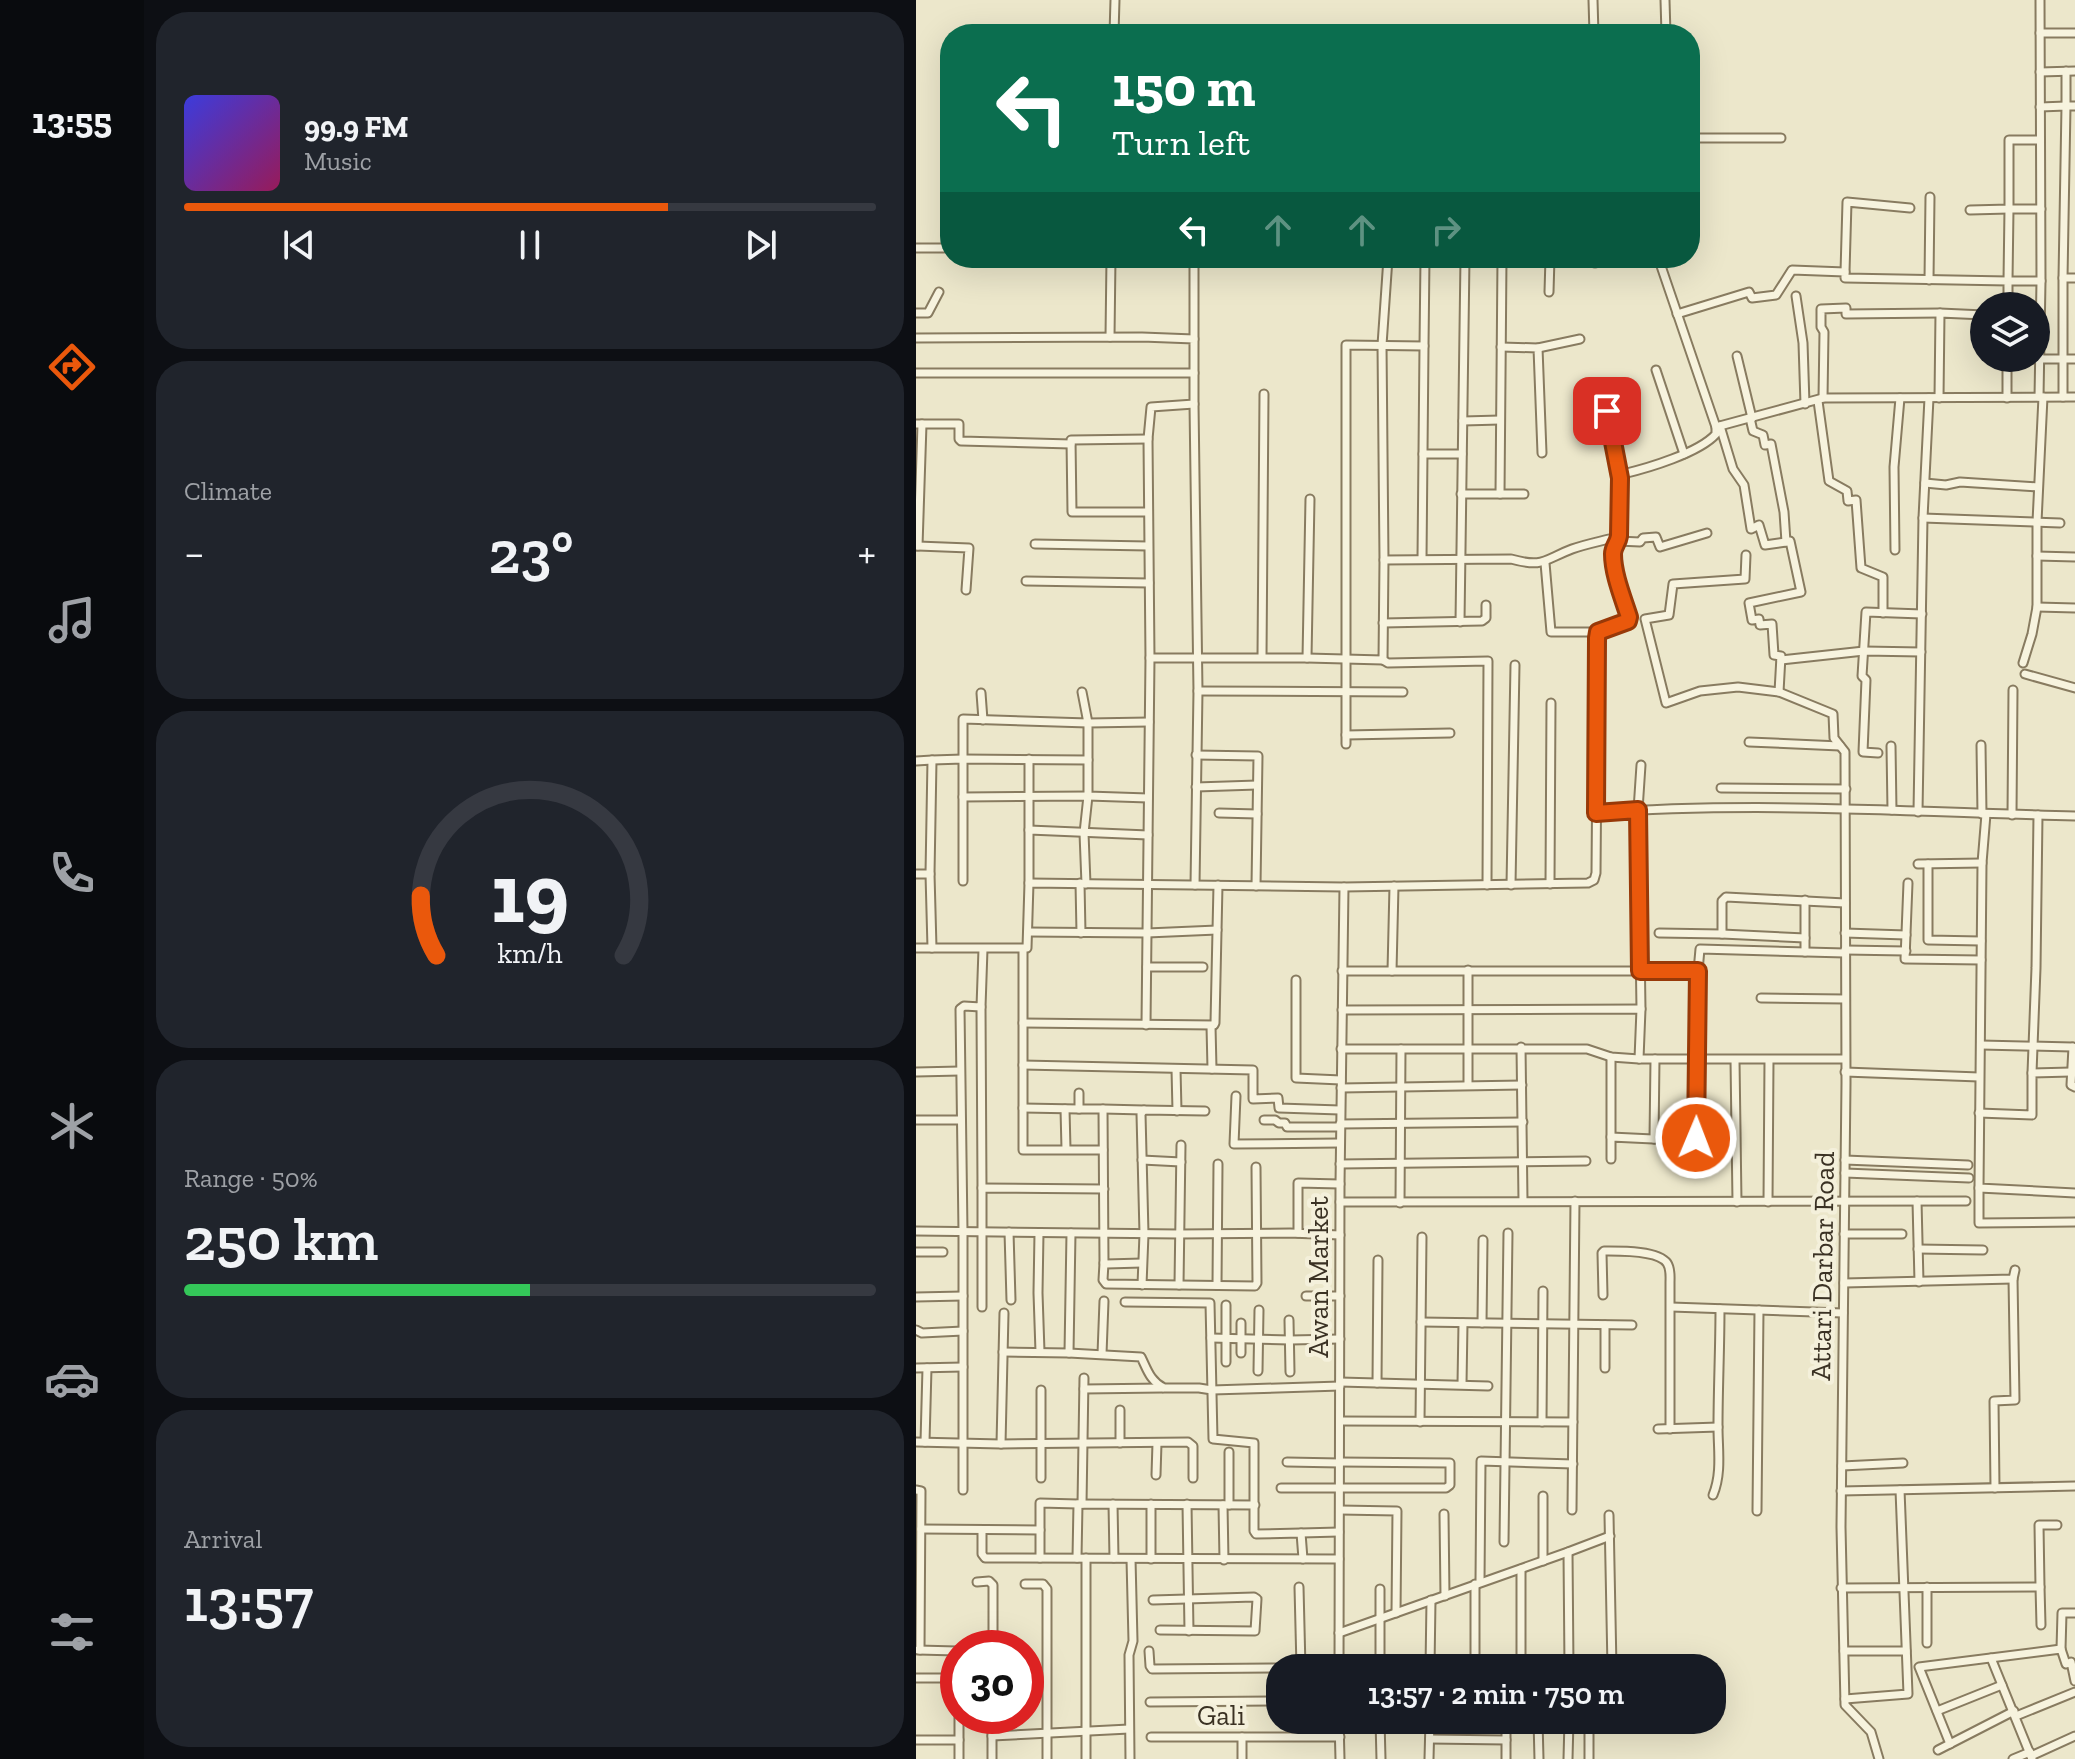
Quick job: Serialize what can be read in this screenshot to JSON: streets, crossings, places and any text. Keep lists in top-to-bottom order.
{
  "streets": {
    "street": ["Attari Darbar Road", "Awan Market", "Gali"]
  },
  "page": {
    "tabs": "13:55",
    "turn": ["150 m", "Turn left"],
    "song": ["99.9 FM", "Music"],
    "tile": [
      "Climate",
      ["Range · 50%", "250 km"],
      ["Arrival", "13:57"]
    ],
    "heat": ["−", "23°", "+"],
    "limit": "30",
    "trip": "13:57 · 2 min · 750 m",
    "gauge": ["19", "km/h"]
  }
}
